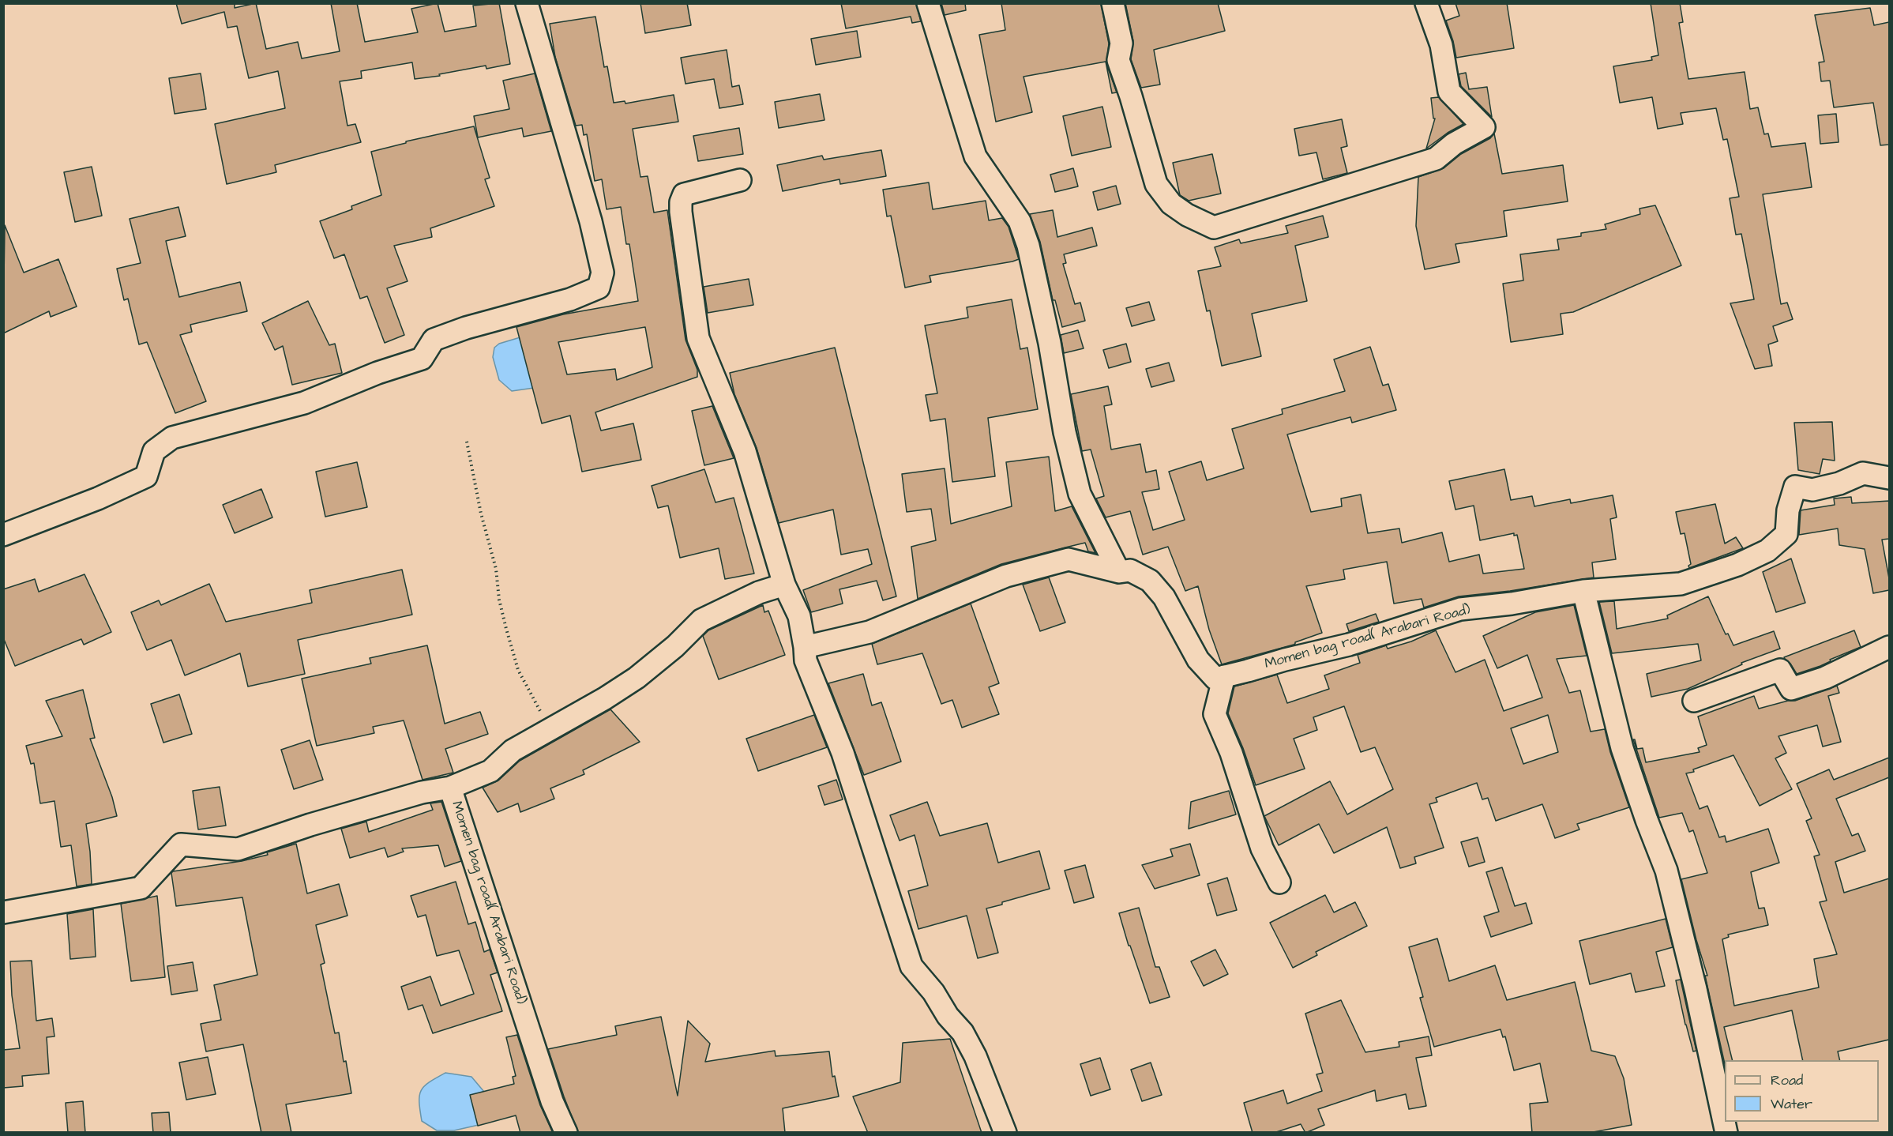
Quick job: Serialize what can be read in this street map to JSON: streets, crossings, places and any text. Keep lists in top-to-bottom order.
{
  "streets": {
    "street": ["Momen bag road( Arabari Road)"]
  },
  "legend": ["Road", "Water"]
}
